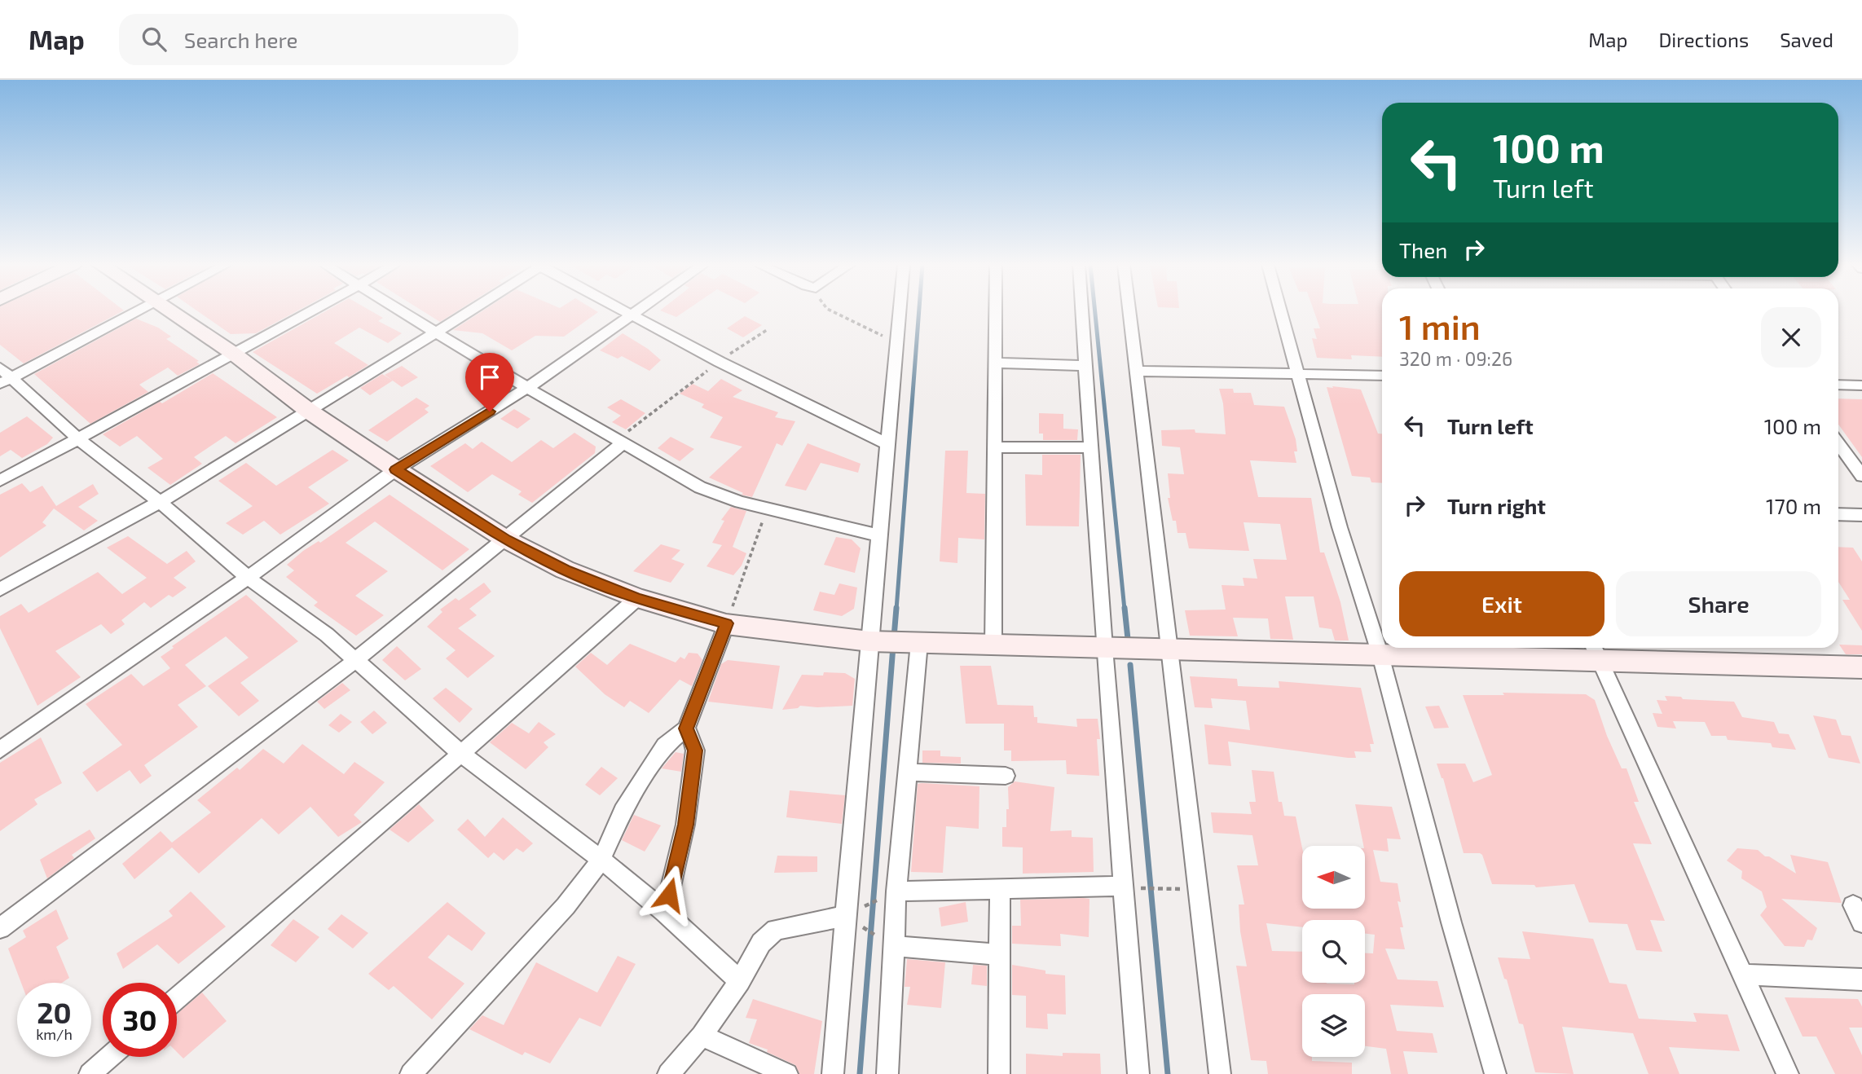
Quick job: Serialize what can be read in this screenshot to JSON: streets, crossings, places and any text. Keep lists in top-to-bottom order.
{
  "north": "left",
  "page": {
    "header": "Map",
    "search": "Search here",
    "nav": ["Map", "Directions", "Saved"],
    "turn": ["100 m", "Turn left"],
    "then": "Then",
    "heading": ["1 min", "320 m · 09:26"],
    "list": [
      {
        "name": "Turn left",
        "value": "100 m"
      },
      {
        "name": "Turn right",
        "value": "170 m"
      }
    ],
    "buttons": ["Exit", "Share"],
    "speed": "20 km/h",
    "limit": "30"
  }
}
